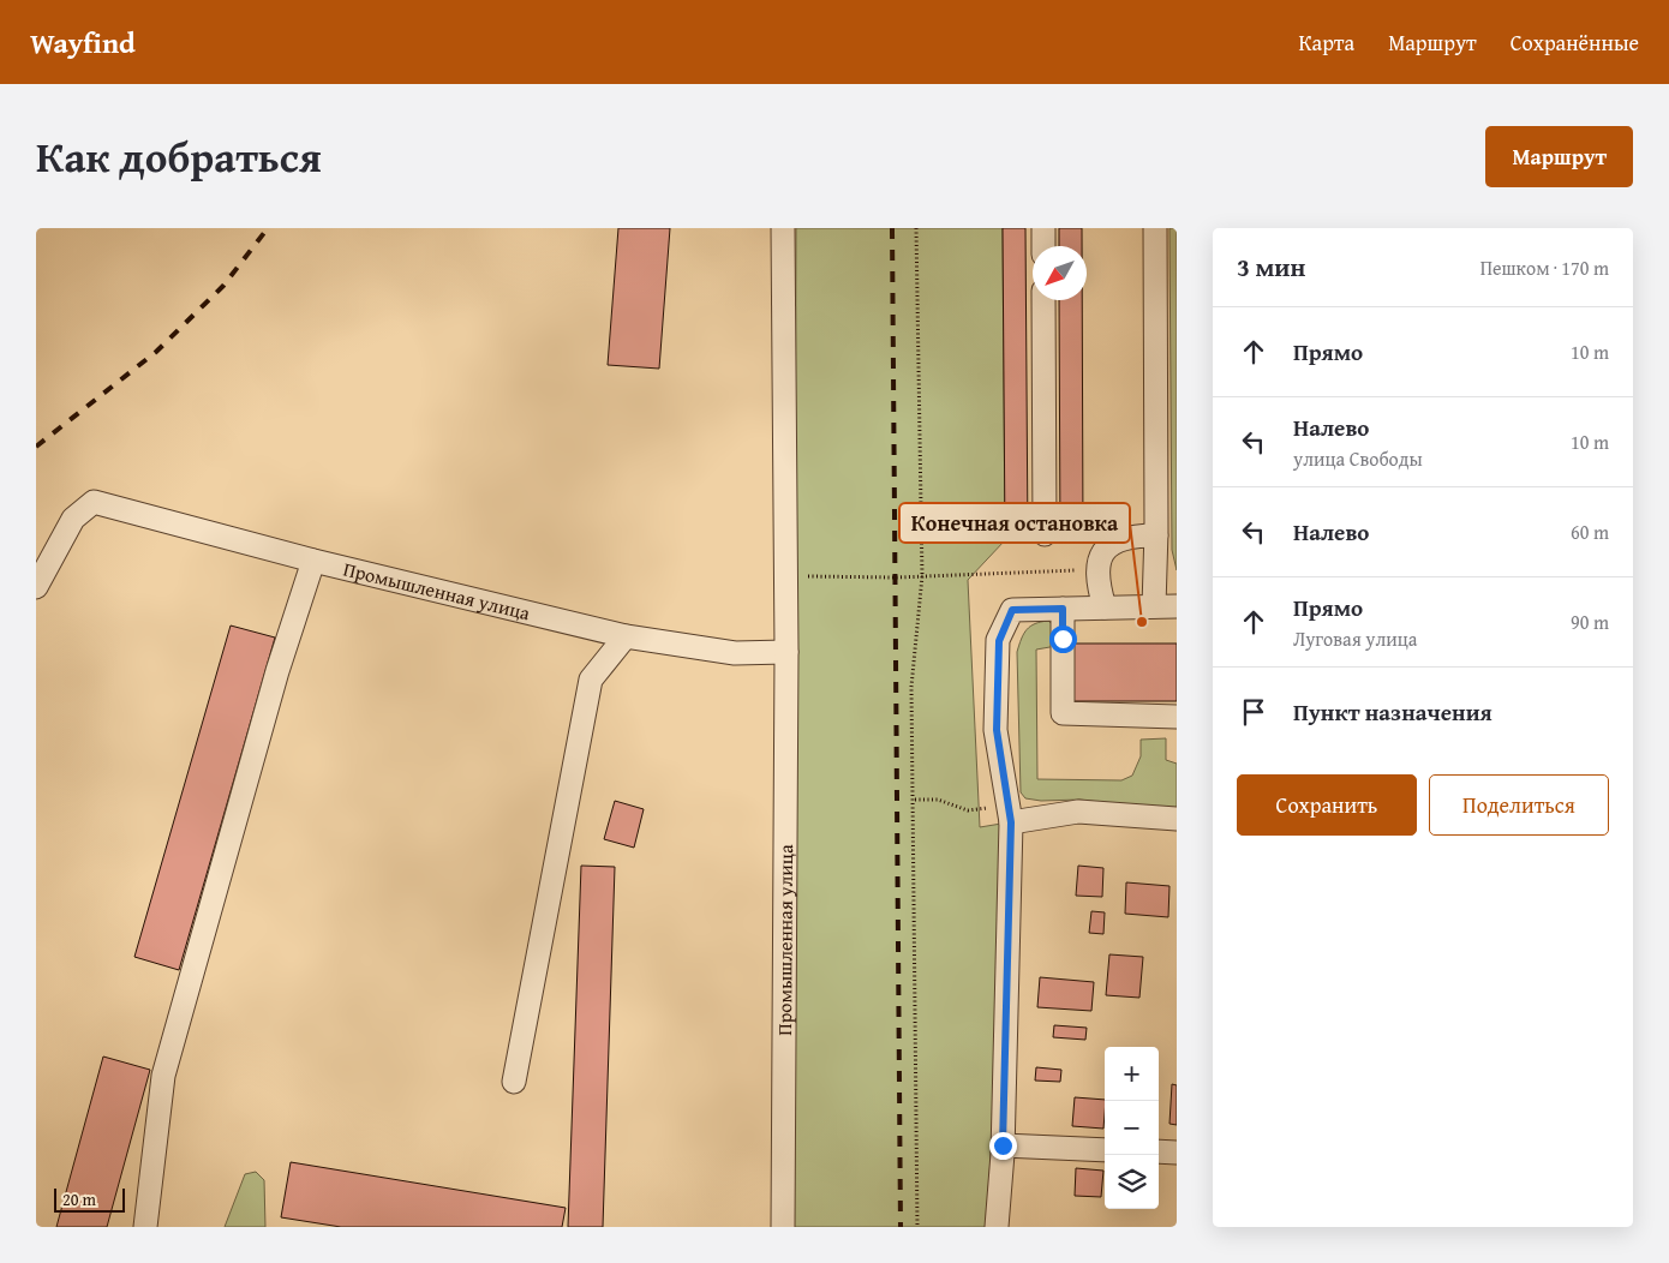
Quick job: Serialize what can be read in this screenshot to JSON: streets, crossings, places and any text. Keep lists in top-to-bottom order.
{
  "streets": {
    "street": ["Промышленная улица"]
  },
  "places": ["Конечная остановка"],
  "scale_bar": "20 m",
  "north": "bottom left",
  "page": {
    "header": "Wayfind",
    "nav": ["Карта", "Маршрут", "Сохранённые"],
    "title": "Как добраться",
    "buttons": [
      "Маршрут",
      ["Сохранить", "Поделиться"]
    ],
    "heading": ["3 мин", "Пешком · 170 m"],
    "list": [
      ["Прямо", "10 m"],
      ["Налево", "улица Свободы", "10 m"],
      ["Налево", "60 m"],
      ["Прямо", "Луговая улица", "90 m"],
      "Пункт назначения"
    ],
    "map_buttons": ["+", "−"],
    "scale": "20 m"
  }
}
